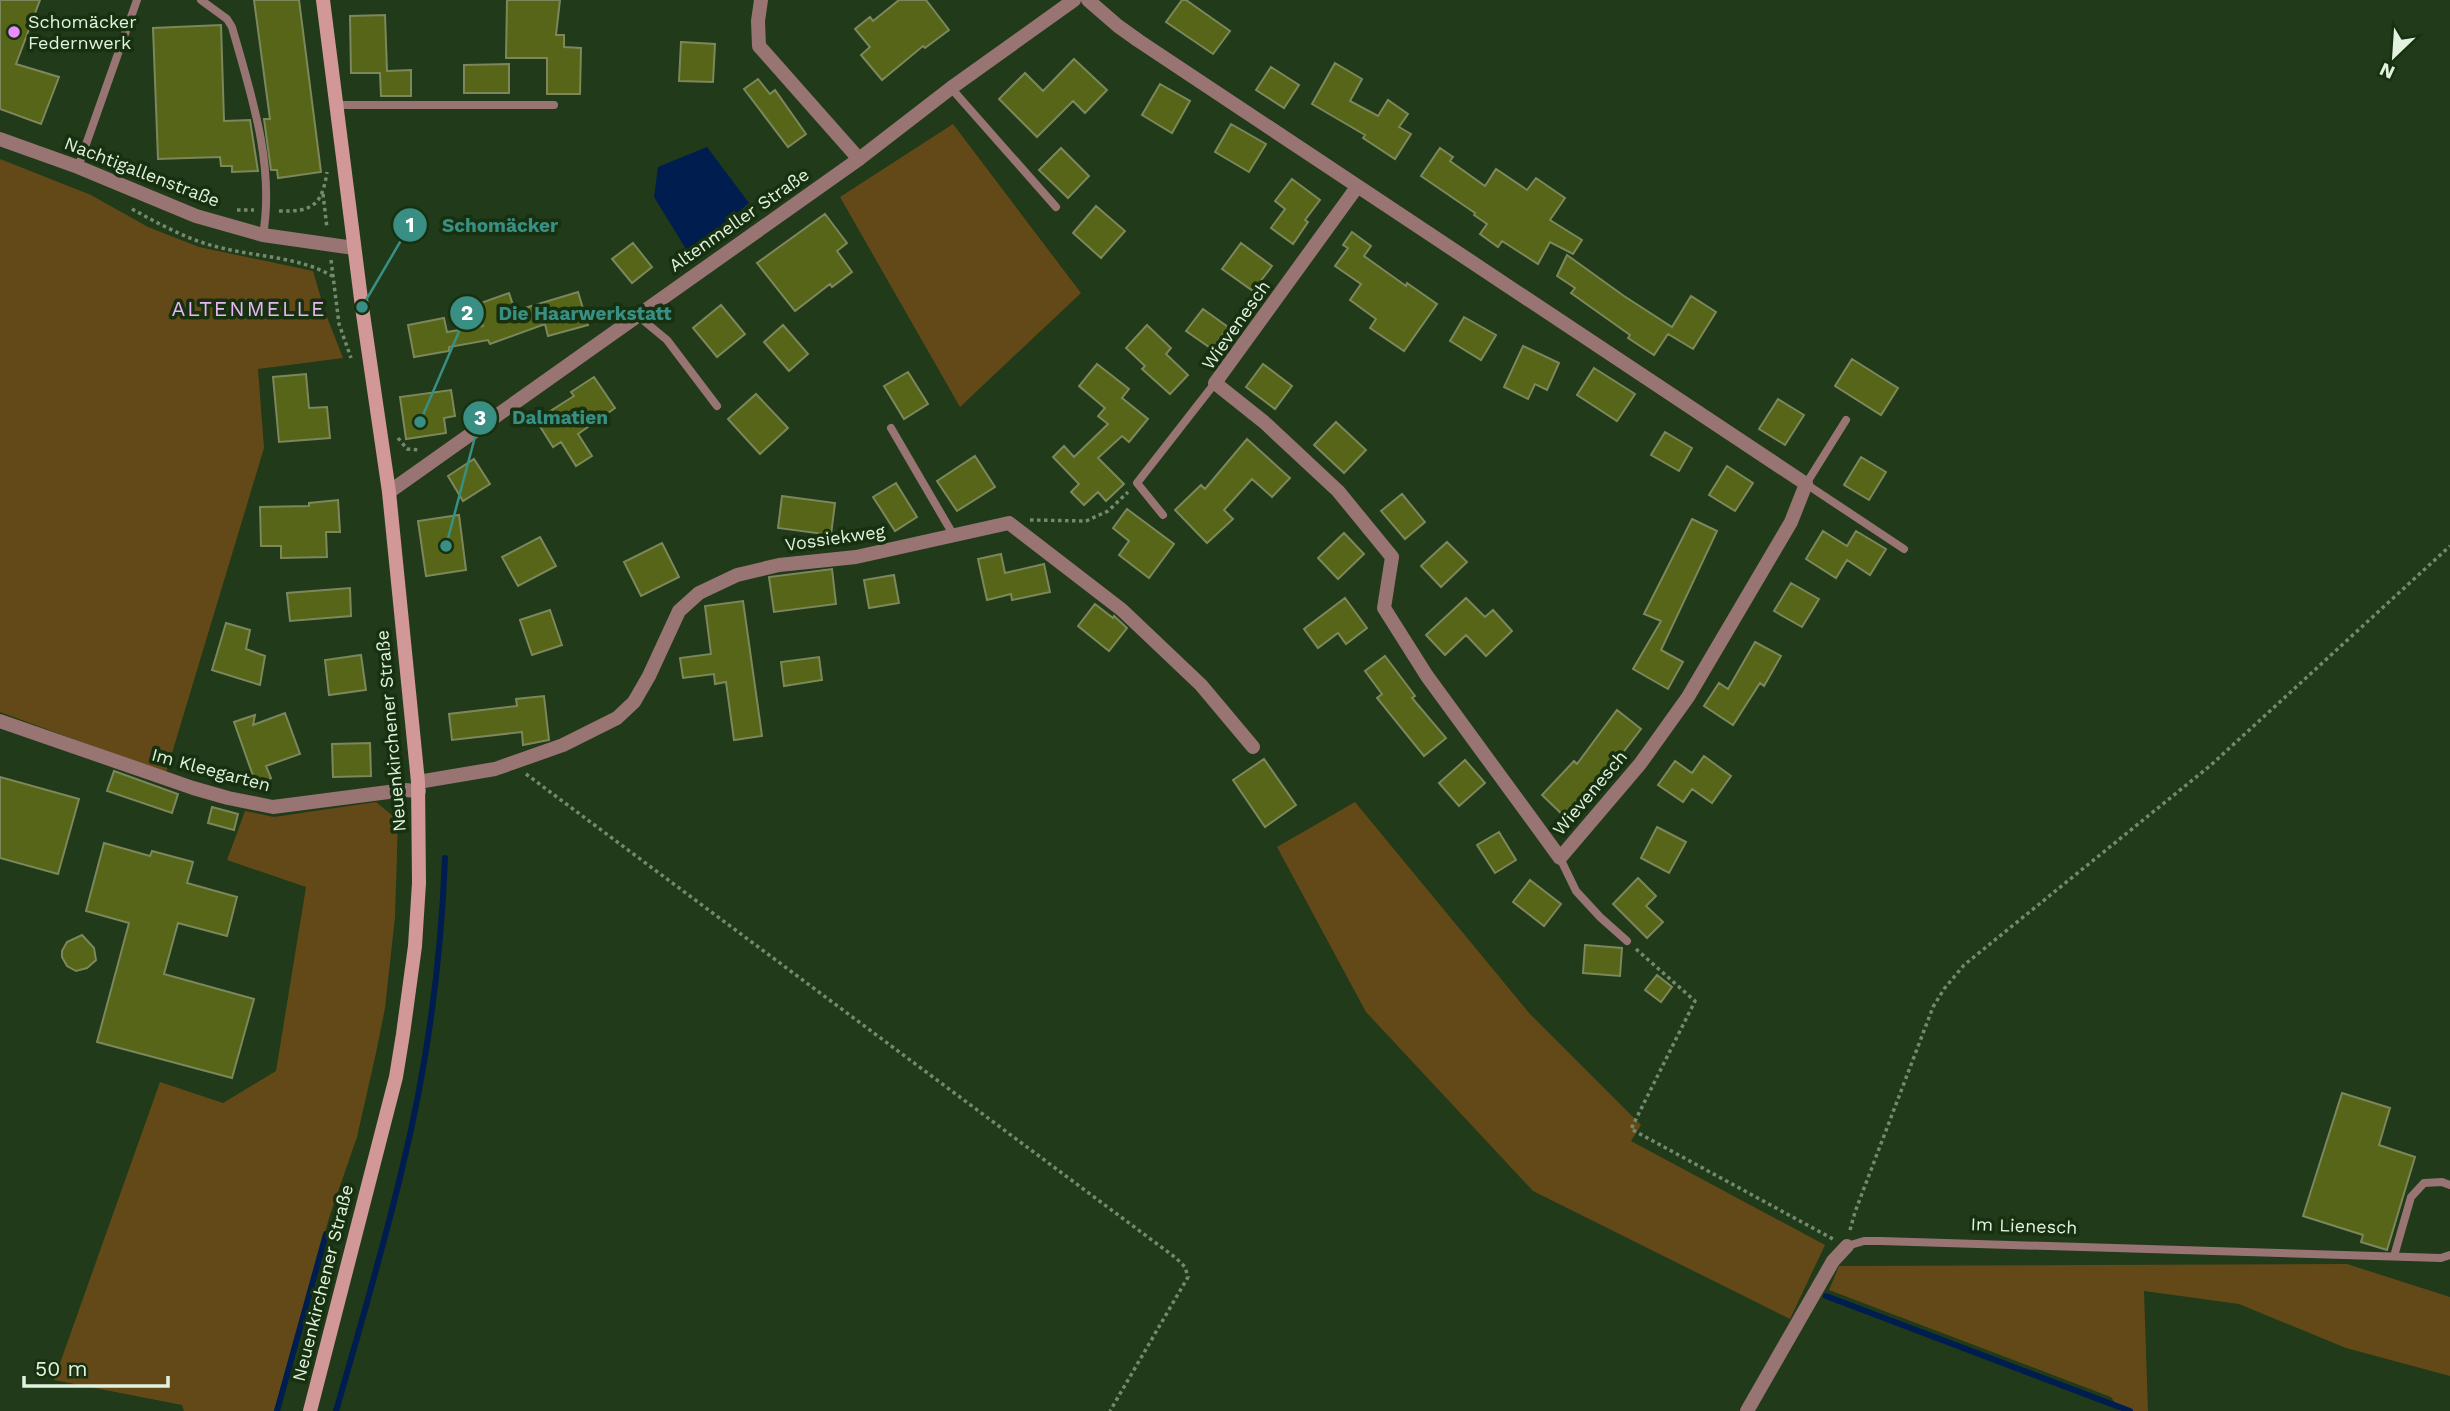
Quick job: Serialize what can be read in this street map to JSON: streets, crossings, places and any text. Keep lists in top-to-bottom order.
{
  "streets": {
    "main road": ["Neuenkirchener Straße"],
    "street": [
      "Nachtigallenstraße",
      "Altenmeller Straße",
      "Wievenesch",
      "Vossiekweg",
      "Im Kleegarten"
    ],
    "lane": ["Im Lienesch"]
  },
  "crossings": [
    ["Nachtigallenstraße", "Neuenkirchener Straße"],
    ["Altenmeller Straße", "Neuenkirchener Straße"],
    ["Vossiekweg", "Neuenkirchener Straße"],
    ["Vossiekweg", "Im Kleegarten"],
    ["Neuenkirchener Straße", "Im Kleegarten"]
  ],
  "districts": ["ALTENMELLE"],
  "places": [
    "Schomäcker Federnwerk",
    "Schomäcker",
    "Die Haarwerkstatt",
    "Dalmatien"
  ],
  "scale_bar": "50 m",
  "north": "bottom left"
}
